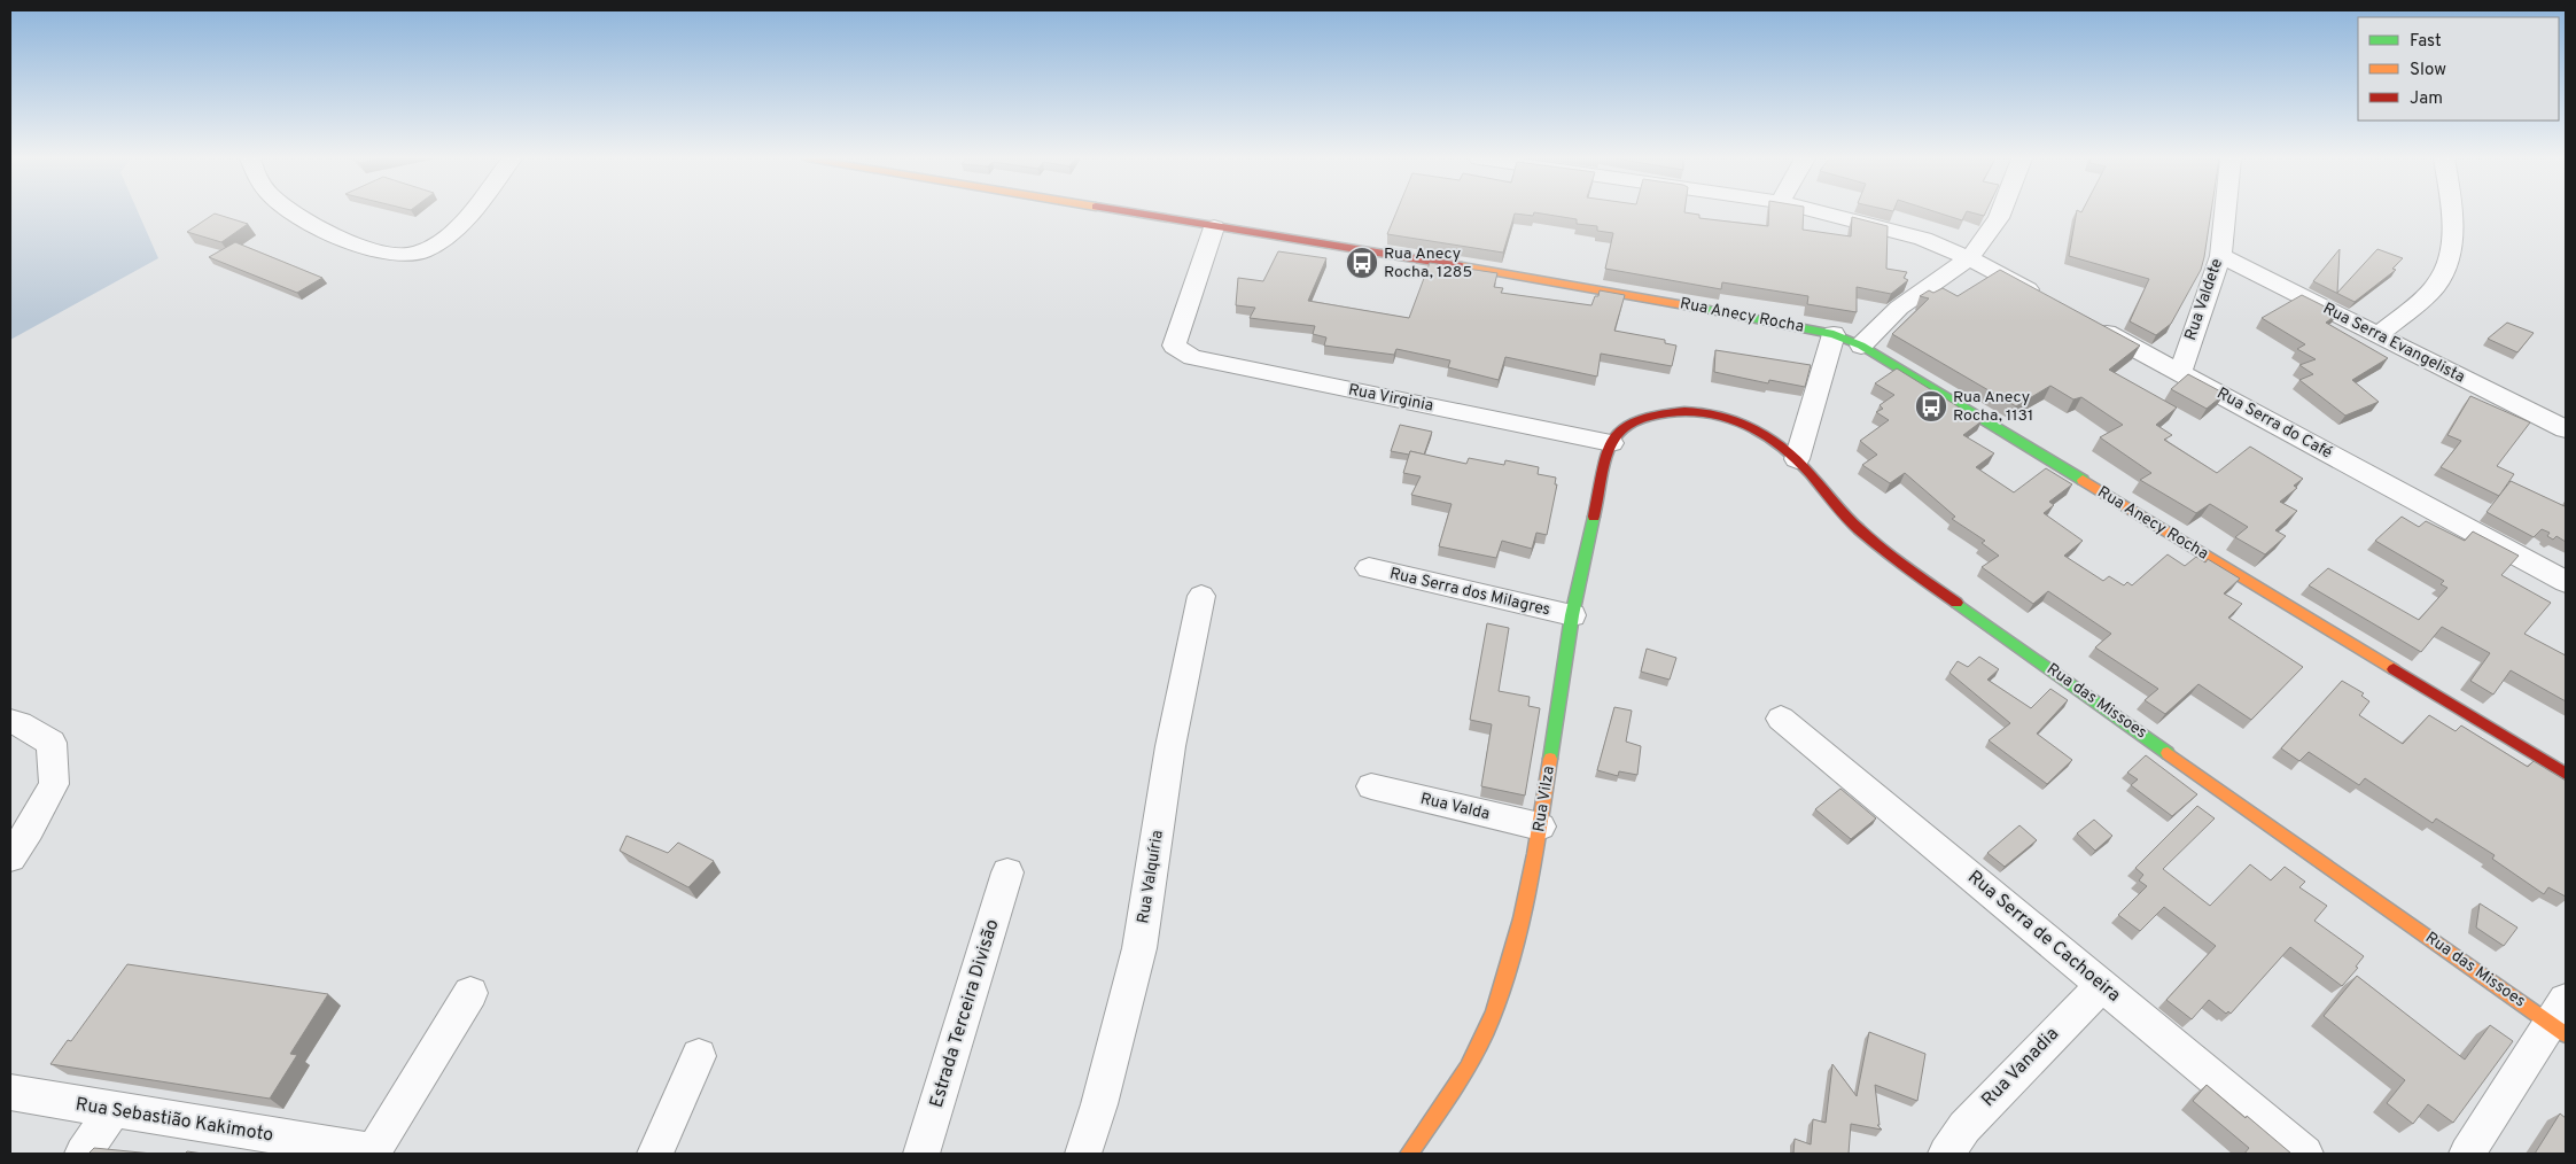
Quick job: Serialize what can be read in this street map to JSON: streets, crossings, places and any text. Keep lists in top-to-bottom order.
{
  "streets": {
    "street": [
      "Rua Valdete",
      "Rua Anecy Rocha",
      "Rua Serra Evangelista",
      "Rua Virginia",
      "Rua Serra do Café",
      "Rua Serra dos Milagres",
      "Rua das Missoes",
      "Rua Vilza",
      "Rua Valda",
      "Rua Valquíria",
      "Rua Serra de Cachoeira",
      "Estrada Terceira Divisão",
      "Rua Vanadia",
      "Rua Sebastião Kakimoto"
    ]
  },
  "crossings": [
    ["Rua Valdete", "Rua Serra Evangelista"],
    ["Rua Valdete", "Rua Serra do Café"],
    ["Rua Anecy Rocha", "Rua Virginia"],
    ["Rua Virginia", "Rua das Missoes"],
    ["Rua Virginia", "Rua Vilza"],
    ["Rua Serra dos Milagres", "Rua Vilza"],
    ["Rua das Missoes", "Rua Vilza"],
    ["Rua Vilza", "Rua Valda"],
    ["Rua Serra de Cachoeira", "Rua Vanadia"]
  ],
  "places": {
    "bus stop": ["Rua Anecy Rocha, 1285", "Rua Anecy Rocha, 1131"]
  },
  "legend": ["Fast", "Slow", "Jam"]
}
